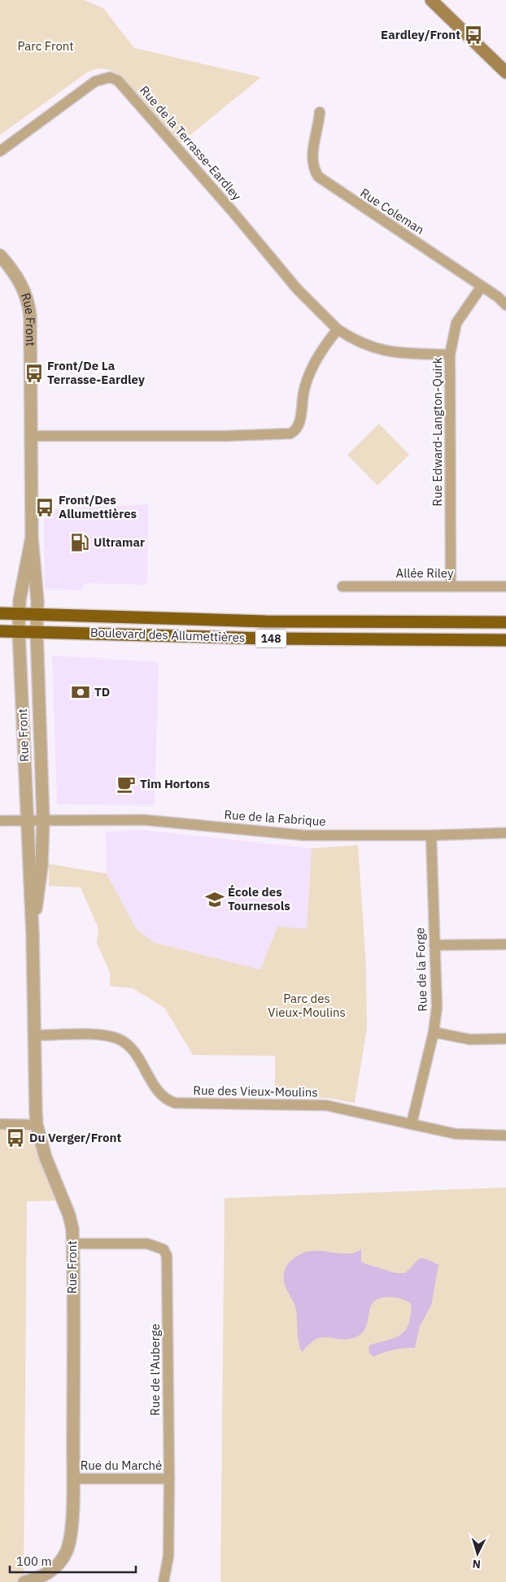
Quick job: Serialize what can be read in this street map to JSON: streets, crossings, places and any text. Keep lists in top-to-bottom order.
{
  "streets": {
    "highway": ["Boulevard des Allumettières", "148"],
    "street": [
      "Rue de la Terrasse-Eardley",
      "Rue Coleman",
      "Rue Front",
      "Rue Edward-Langton-Quirk",
      "Allée Riley",
      "Rue de la Fabrique",
      "Rue de la Forge",
      "Rue des Vieux-Moulins",
      "Rue de l'Auberge",
      "Rue du Marché"
    ]
  },
  "crossings": [
    ["Rue de la Terrasse-Eardley", "Rue Edward-Langton-Quirk"],
    ["Rue Coleman", "Rue Edward-Langton-Quirk"],
    ["Rue Front", "Boulevard des Allumettières"],
    ["Rue Front", "Rue de la Fabrique"],
    ["Rue Front", "Rue des Vieux-Moulins"],
    ["Rue Front", "Rue de l'Auberge"],
    ["Rue Front", "Rue du Marché"],
    ["Rue Edward-Langton-Quirk", "Allée Riley"],
    ["Rue de la Fabrique", "Rue de la Forge"],
    ["Rue de la Forge", "Rue des Vieux-Moulins"],
    ["Rue de l'Auberge", "Rue du Marché"]
  ],
  "parks": ["Parc Front", "Parc des Vieux-Moulins"],
  "places": {
    "bus stop": [
      "Eardley/Front",
      "Front/De La Terrasse-Eardley",
      "Front/Des Allumettières",
      "Du Verger/Front"
    ],
    "fuel station": ["Ultramar"],
    "bank": ["TD"],
    "cafe": ["Tim Hortons"],
    "school or university": ["École des Tournesols"]
  },
  "scale_bar": "100 m",
  "north": "bottom"
}
